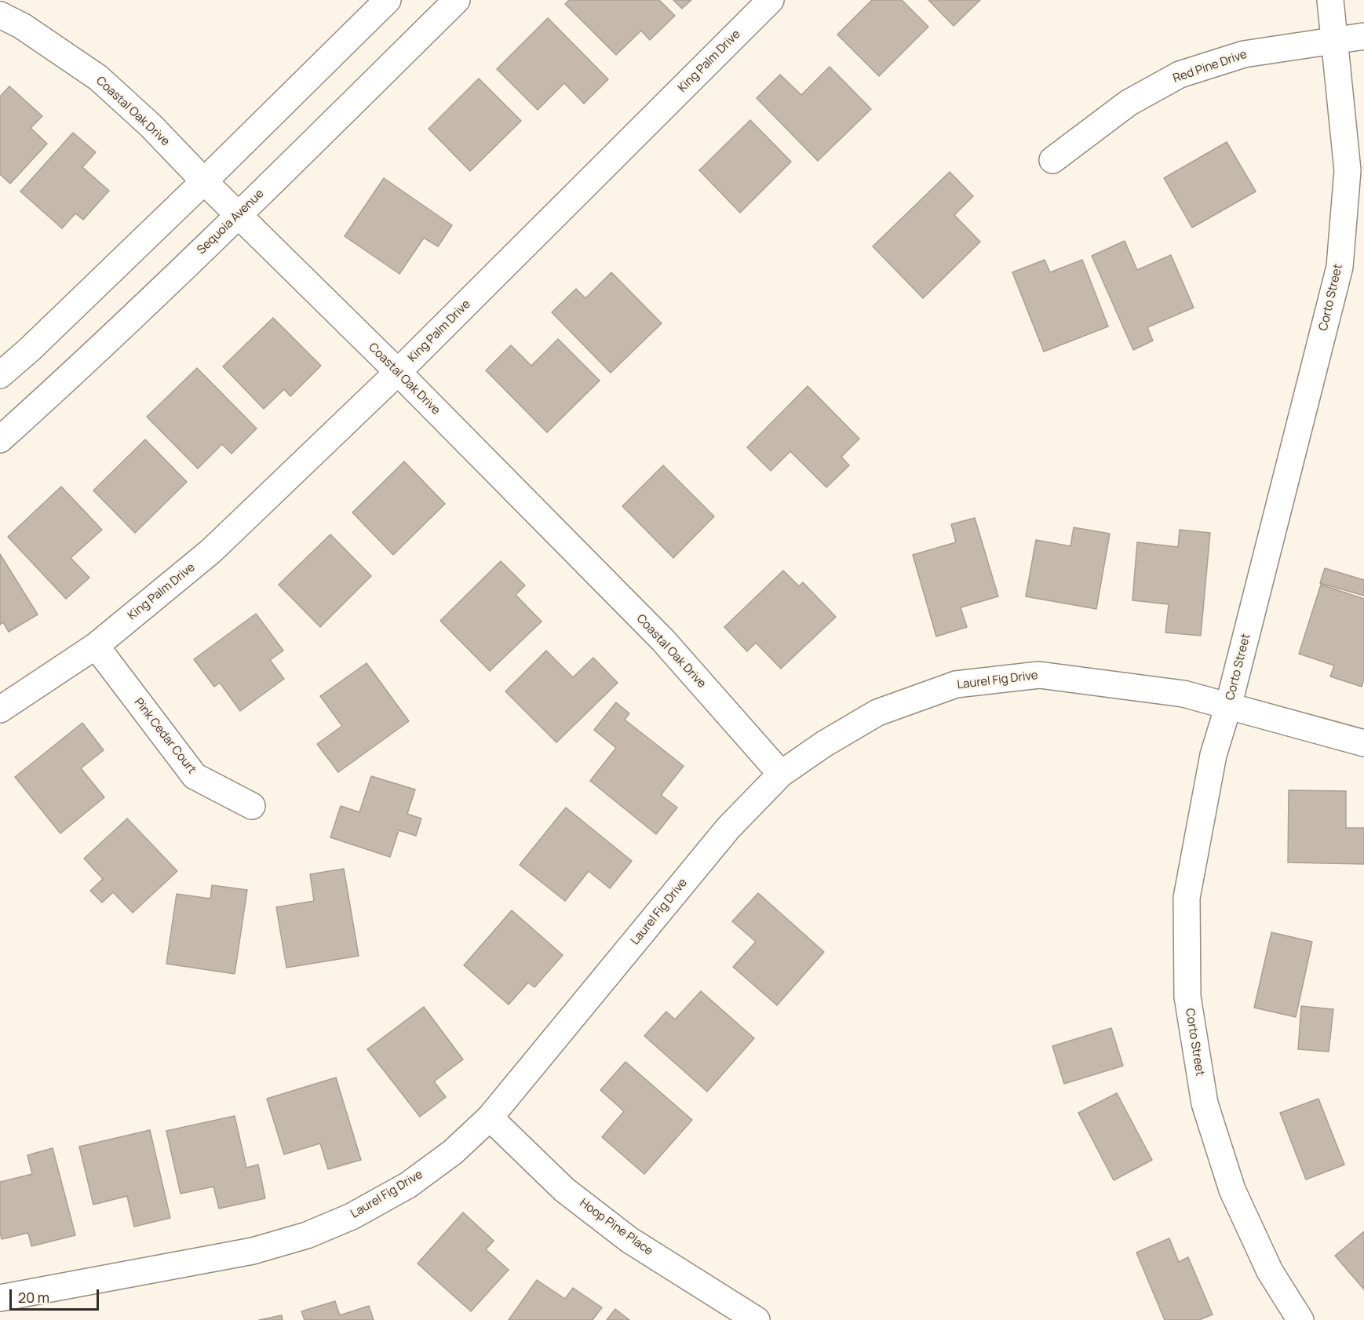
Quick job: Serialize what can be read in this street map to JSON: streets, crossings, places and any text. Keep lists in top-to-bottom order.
{
  "streets": {
    "street": [
      "King Palm Drive",
      "Red Pine Drive",
      "Coastal Oak Drive",
      "Sequoia Avenue",
      "Corto Street",
      "Laurel Fig Drive",
      "Pink Cedar Court",
      "Hoop Pine Place"
    ]
  },
  "crossings": [
    ["King Palm Drive", "Coastal Oak Drive"],
    ["King Palm Drive", "Pink Cedar Court"],
    ["Red Pine Drive", "Corto Street"],
    ["Coastal Oak Drive", "Sequoia Avenue"],
    ["Coastal Oak Drive", "Laurel Fig Drive"],
    ["Corto Street", "Laurel Fig Drive"],
    ["Laurel Fig Drive", "Hoop Pine Place"]
  ],
  "scale_bar": "20 m"
}
